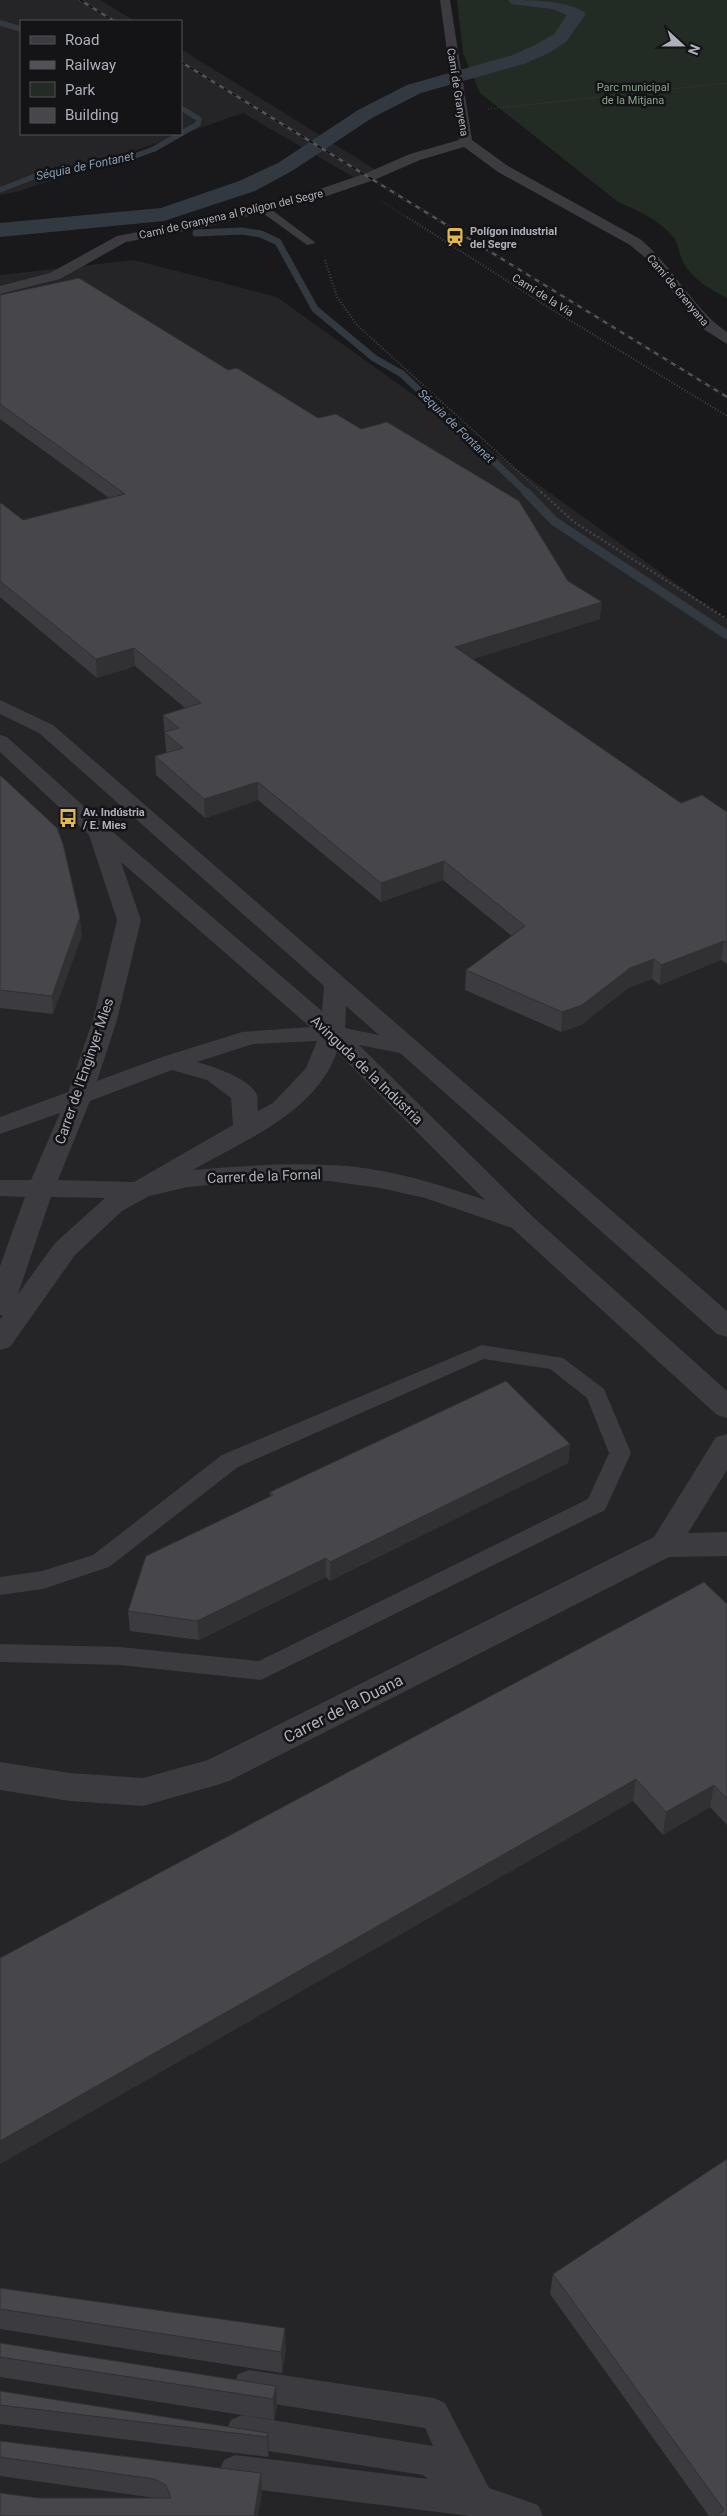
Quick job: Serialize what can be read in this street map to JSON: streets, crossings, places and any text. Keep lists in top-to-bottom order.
{
  "streets": {
    "street": [
      "Camí de Granyena",
      "Camí de Granyena al Polígon del Segre",
      "Camí de Grenyana",
      "Avinguda de la Indústria",
      "Carrer de l'Enginyer Mies",
      "Carrer de la Fornal",
      "Carrer de la Duana"
    ],
    "path": ["Camí de la Via"]
  },
  "crossings": [
    ["Camí de Granyena", "Camí de Granyena al Polígon del Segre"],
    ["Camí de Granyena", "Camí de Grenyana"],
    ["Camí de Granyena al Polígon del Segre", "Camí de la Via"],
    ["Avinguda de la Indústria", "Carrer de l'Enginyer Mies"],
    ["Avinguda de la Indústria", "Carrer de la Fornal"],
    ["Carrer de l'Enginyer Mies", "Carrer de la Fornal"]
  ],
  "water": ["Séquia de Fontanet"],
  "parks": ["Parc municipal de la Mitjana"],
  "places": {
    "station": ["Polígon industrial del Segre"],
    "bus stop": ["Av. Indústria / E. Mies"]
  },
  "legend": [
    "Road",
    "Railway",
    "Park",
    "Building"
  ],
  "north": "right"
}
